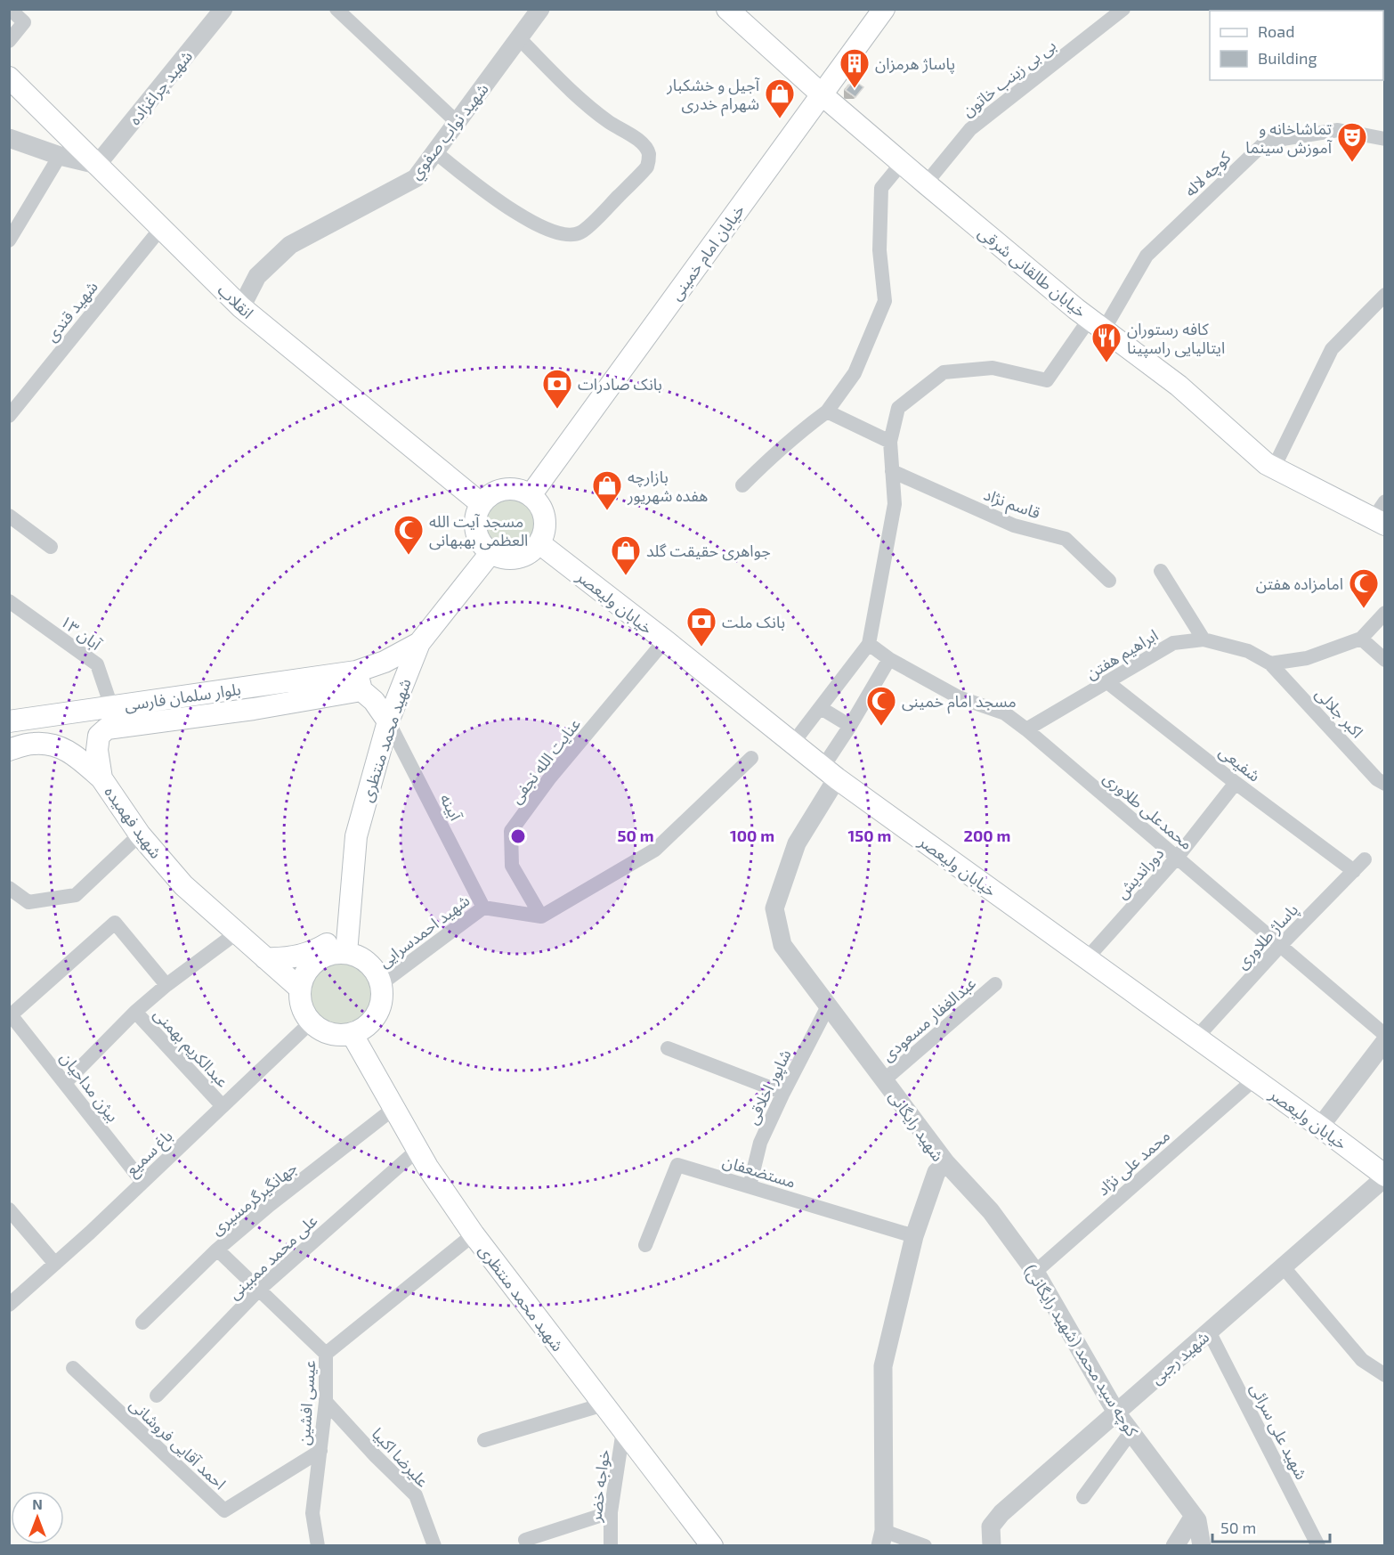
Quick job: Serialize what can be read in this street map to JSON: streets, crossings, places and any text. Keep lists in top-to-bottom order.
{
  "streets": {
    "main road": [
      "خیابان امام خمینی",
      "خیابان طالقانی شرقی",
      "انقلاب",
      "خیابان ولیعصر",
      "بلوار سلمان فارسی",
      "شهید محمد منتظری",
      "شهید فهمیده"
    ],
    "street": [
      "بی بی زینب خاتون",
      "شهید چراغزاده",
      "شهید نواب صفوي",
      "کوچه لاله",
      "شهید قندی",
      "قاسم نژاد",
      "۱۳ آبان",
      "ابراهیم هفتن",
      "اکبر جلالی",
      "عنایت الله نجفی",
      "شفیعی",
      "آبینه",
      "محمدعلی طلاوری",
      "دوراندیش",
      "شهید احمدسرایی",
      "پاساژ طلاوری",
      "عبدالغفار مسعودی",
      "عبدالکریم بهمنی",
      "بیژن مداحیان",
      "شاپور اخلاقی",
      "شهید رایگانی",
      "باغ سمیع",
      "محمد علی نژاد",
      "مستضعفان",
      "جهانگیرگرمسیری",
      "علی محمد ممبینی",
      "کوچه سید محمد (شهید رایگانی)",
      "شهید رجبی",
      "عیسی افشین",
      "شهید علی سرائی",
      "احمد آقایی فروشانی",
      "علیرضا اکبیا",
      "خواجه خضر"
    ]
  },
  "crossings": [
    ["بی بی زینب خاتون", "خیابان طالقانی شرقی"],
    ["شهید چراغزاده", "انقلاب"],
    ["شهید نواب صفوي", "انقلاب"],
    ["کوچه لاله", "خیابان طالقانی شرقی"],
    ["خیابان امام خمینی", "خیابان طالقانی شرقی"],
    ["خیابان امام خمینی", "انقلاب"],
    ["خیابان امام خمینی", "خیابان ولیعصر"],
    ["خیابان امام خمینی", "شهید محمد منتظری"],
    ["انقلاب", "شهید قندی"],
    ["انقلاب", "خیابان ولیعصر"],
    ["انقلاب", "شهید محمد منتظری"],
    ["خیابان ولیعصر", "شهید محمد منتظری"],
    ["خیابان ولیعصر", "عنایت الله نجفی"],
    ["خیابان ولیعصر", "دوراندیش"],
    ["خیابان ولیعصر", "پاساژ طلاوری"],
    ["خیابان ولیعصر", "شهید رایگانی"],
    ["خیابان ولیعصر", "محمد علی نژاد"],
    ["خیابان ولیعصر", "شهید رجبی"],
    ["۱۳ آبان", "بلوار سلمان فارسی"],
    ["ابراهیم هفتن", "اکبر جلالی"],
    ["ابراهیم هفتن", "شفیعی"],
    ["ابراهیم هفتن", "محمدعلی طلاوری"],
    ["بلوار سلمان فارسی", "شهید فهمیده"],
    ["شهید محمد منتظری", "آبینه"],
    ["شهید محمد منتظری", "شهید فهمیده"],
    ["شهید محمد منتظری", "شهید احمدسرایی"],
    ["شهید محمد منتظری", "باغ سمیع"],
    ["شهید محمد منتظری", "جهانگیرگرمسیری"],
    ["شهید محمد منتظری", "علی محمد ممبینی"],
    ["شهید محمد منتظری", "عیسی افشین"],
    ["شهید محمد منتظری", "خواجه خضر"],
    ["عنایت الله نجفی", "شهید احمدسرایی"],
    ["شفیعی", "دوراندیش"],
    ["شفیعی", "پاساژ طلاوری"],
    ["آبینه", "شهید احمدسرایی"],
    ["محمدعلی طلاوری", "دوراندیش"],
    ["محمدعلی طلاوری", "پاساژ طلاوری"],
    ["شهید فهمیده", "شهید احمدسرایی"],
    ["شهید فهمیده", "عبدالکریم بهمنی"],
    ["شهید فهمیده", "باغ سمیع"],
    ["شهید احمدسرایی", "باغ سمیع"],
    ["عبدالغفار مسعودی", "شهید رایگانی"],
    ["عبدالکریم بهمنی", "بیژن مداحیان"],
    ["عبدالکریم بهمنی", "باغ سمیع"],
    ["بیژن مداحیان", "باغ سمیع"],
    ["شاپور اخلاقی", "شهید رایگانی"],
    ["شاپور اخلاقی", "مستضعفان"],
    ["شهید رایگانی", "مستضعفان"],
    ["شهید رایگانی", "کوچه سید محمد (شهید رایگانی)"],
    ["محمد علی نژاد", "کوچه سید محمد (شهید رایگانی)"],
    ["کوچه سید محمد (شهید رایگانی)", "شهید رجبی"],
    ["شهید رجبی", "شهید علی سرائی"],
    ["عیسی افشین", "احمد آقایی فروشانی"],
    ["عیسی افشین", "علیرضا اکبیا"]
  ],
  "places": {
    "building": ["پاساژ هرمزان"],
    "shop": ["آجیل و خشکبار شهرام خدری", "بازارچه هفده شهریور", "جواهری حقیقت گلد"],
    "theatre": ["تماشاخانه و آموزش سینما"],
    "restaurant": ["کافه رستوران ایتالیایی راسپینا"],
    "bank": ["بانک صادرات", "بانک ملت"],
    "mosque": ["مسجد آیت الله العظمی بهبهانی", "امامزاده هفتن", "مسجد امام خمینی"]
  },
  "legend": ["Road", "Building"],
  "scale_bar": "50 m",
  "north": "top",
  "rings": [
    "50 m",
    "100 m",
    "150 m",
    "200 m"
  ]
}
